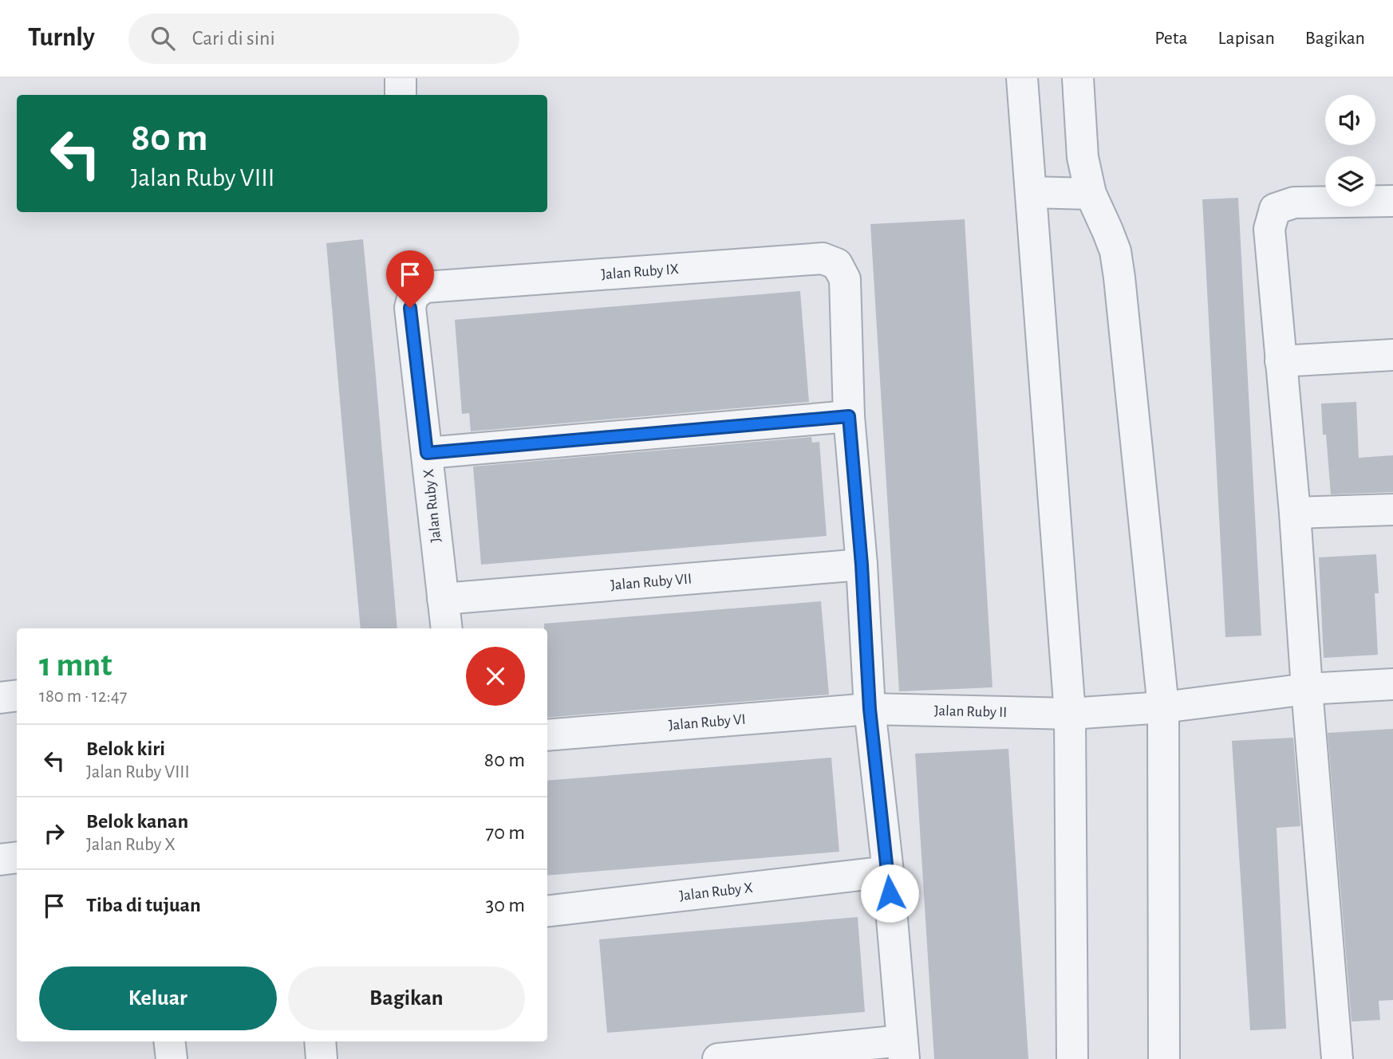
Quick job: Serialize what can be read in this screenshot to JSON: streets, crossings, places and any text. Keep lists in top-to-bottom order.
{
  "streets": {
    "street": [
      "Jalan Ruby IX",
      "Jalan Ruby X",
      "Jalan Ruby VII",
      "Jalan Ruby II",
      "Jalan Ruby VI"
    ]
  },
  "crossings": [
    ["Jalan Ruby IX", "Jalan Ruby X"],
    ["Jalan Ruby X", "Jalan Ruby VII"],
    ["Jalan Ruby II", "Jalan Ruby VI"]
  ],
  "page": {
    "header": "Turnly",
    "search": "Cari di sini",
    "nav": ["Peta", "Lapisan", "Bagikan"],
    "turn": ["80 m", "Jalan Ruby VIII"],
    "heading": ["1 mnt", "180 m · 12:47"],
    "list": [
      {
        "name": "Belok kiri",
        "note": "Jalan Ruby VIII",
        "value": "80 m"
      },
      {
        "name": "Belok kanan",
        "note": "Jalan Ruby X",
        "value": "70 m"
      },
      {
        "name": "Tiba di tujuan",
        "value": "30 m"
      }
    ],
    "buttons": ["Keluar", "Bagikan"]
  }
}
